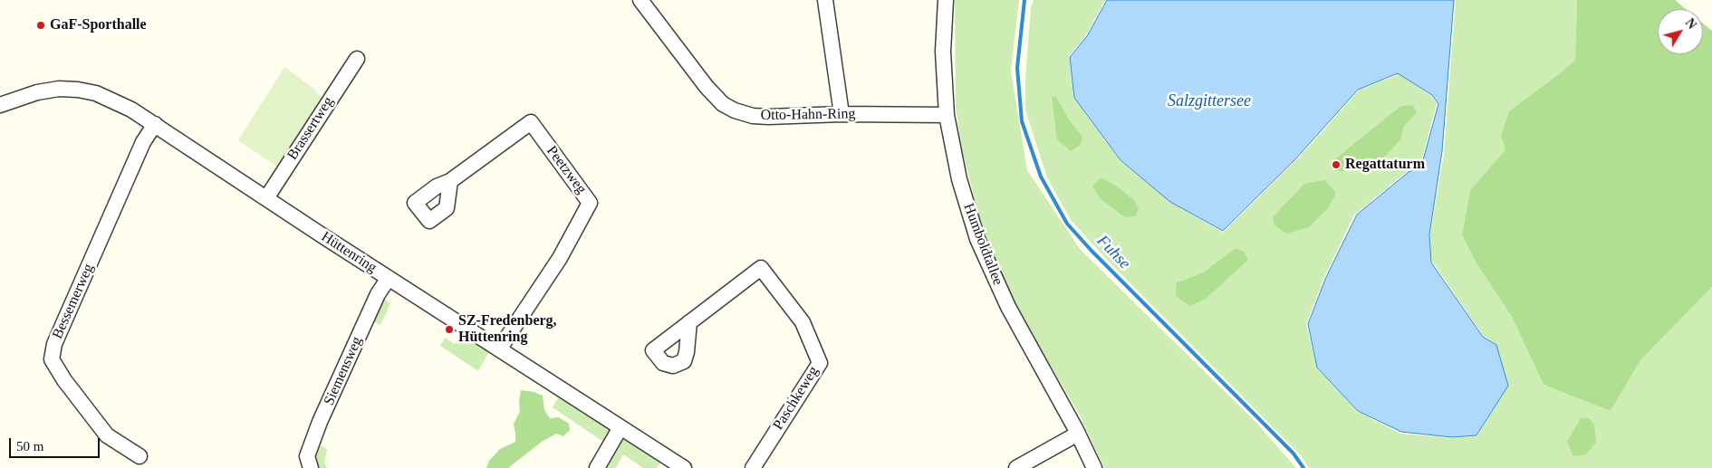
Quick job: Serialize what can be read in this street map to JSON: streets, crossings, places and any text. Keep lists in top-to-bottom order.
{
  "streets": {
    "street": [
      "Otto-Hahn-Ring",
      "Brassertweg",
      "Peetzweg",
      "Humboldtallee",
      "Hüttenring",
      "Bessemerweg",
      "Siemensweg",
      "Paschkeweg"
    ]
  },
  "crossings": [
    ["Otto-Hahn-Ring", "Humboldtallee"],
    ["Brassertweg", "Hüttenring"],
    ["Peetzweg", "Hüttenring"],
    ["Hüttenring", "Bessemerweg"],
    ["Hüttenring", "Siemensweg"]
  ],
  "water": ["Salzgittersee", "Fuhse"],
  "places": ["GaF-Sporthalle", "Regattaturm", "SZ-Fredenberg, Hüttenring"],
  "scale_bar": "50 m",
  "north": "top right"
}
